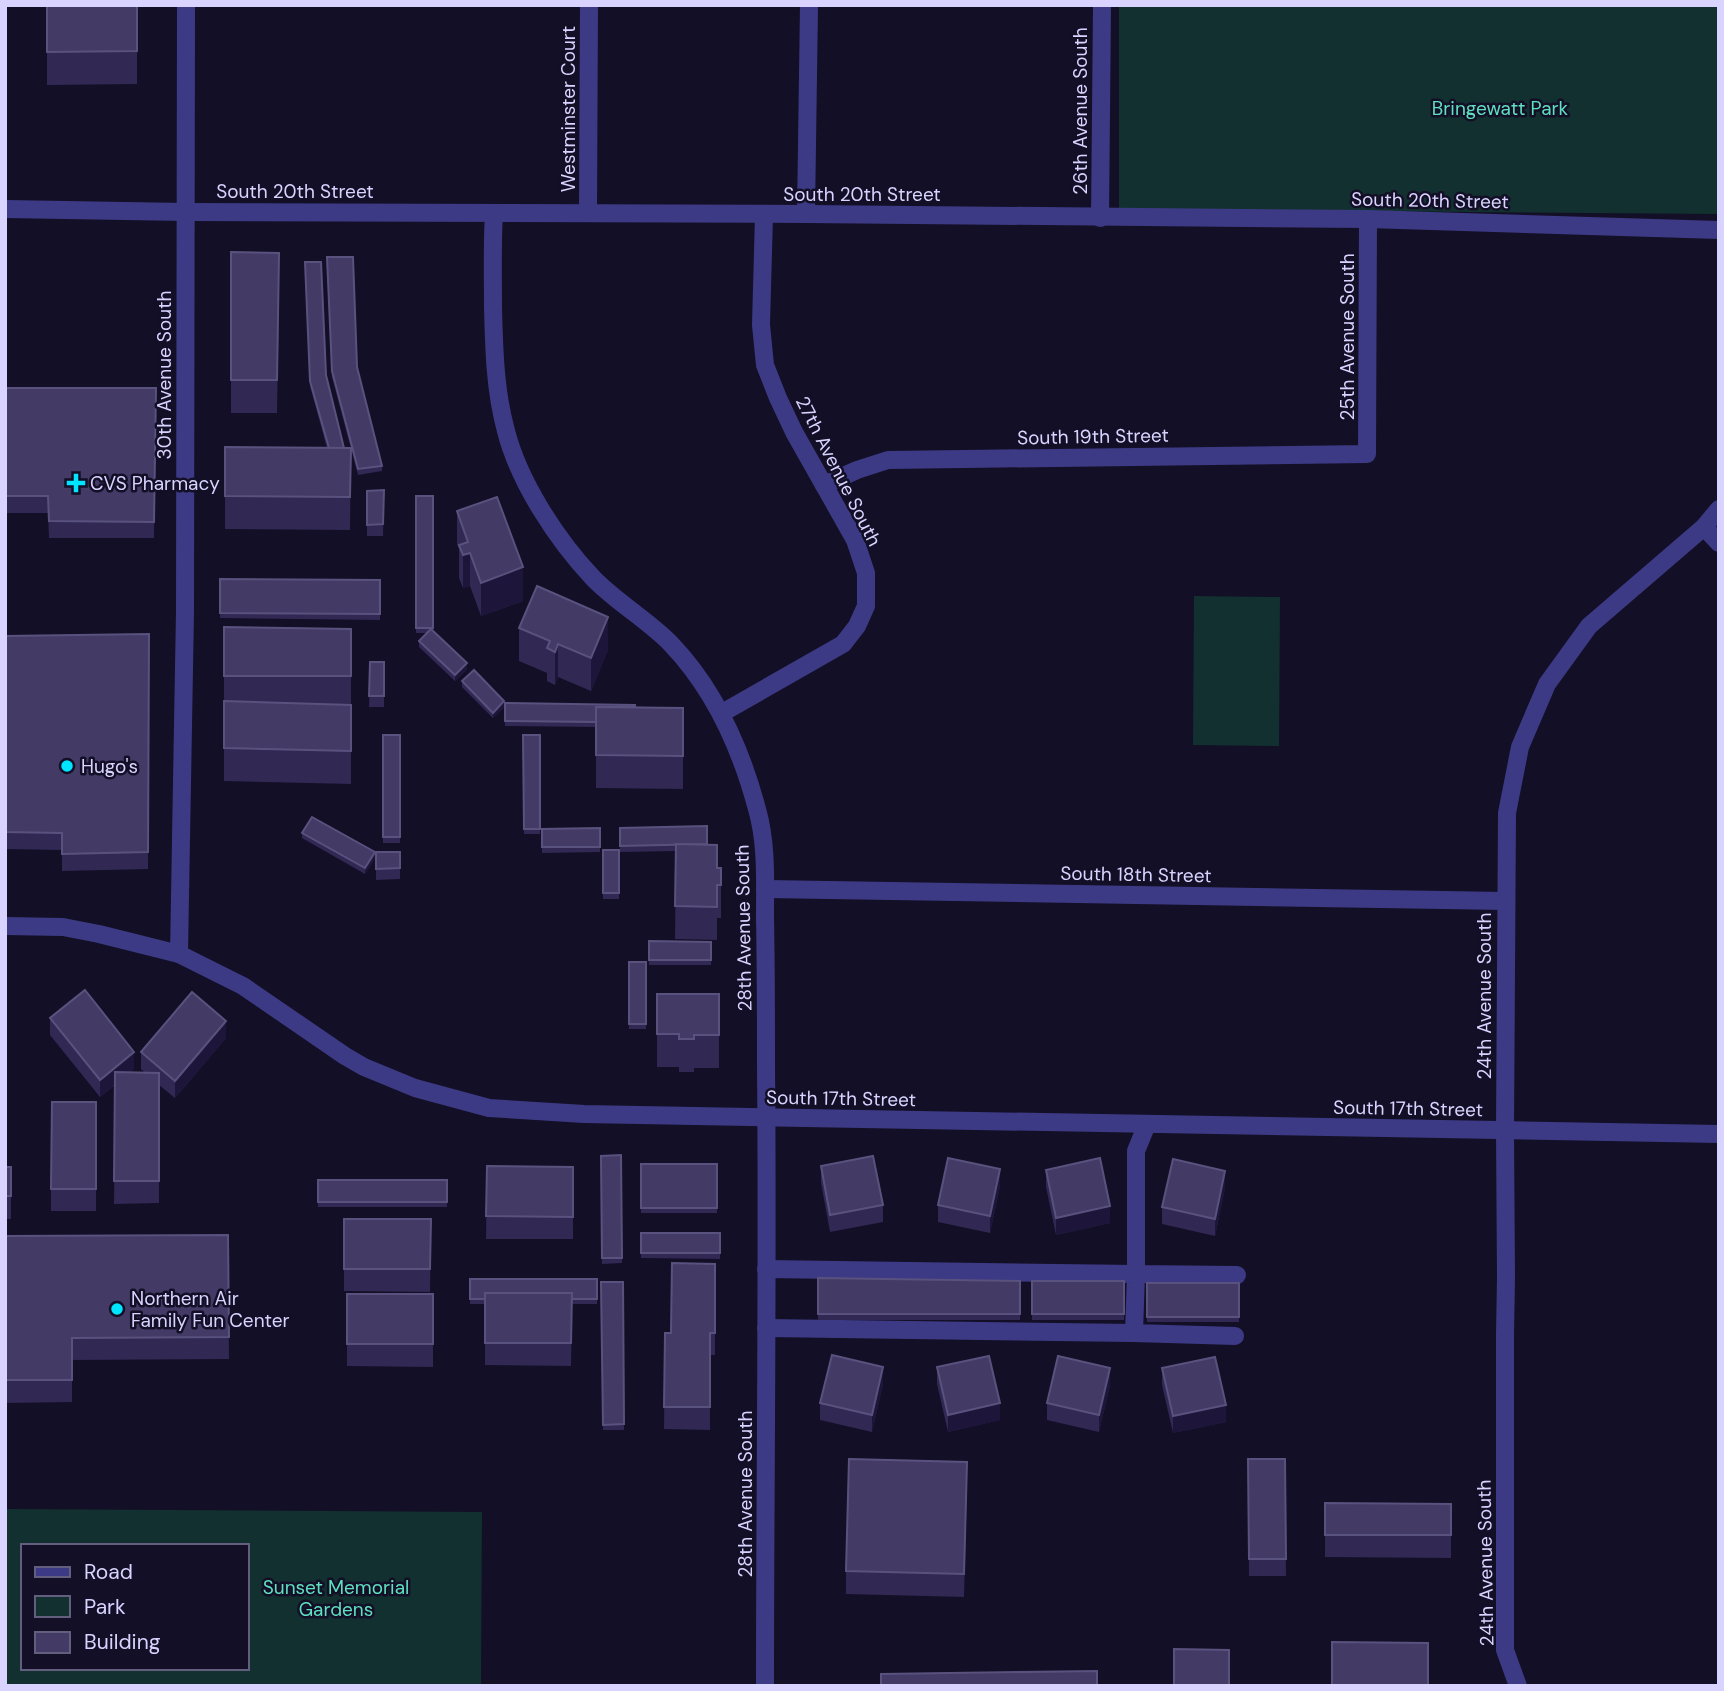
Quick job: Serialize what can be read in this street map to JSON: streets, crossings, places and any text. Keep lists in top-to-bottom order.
{
  "streets": {
    "street": [
      "Westminster Court",
      "26th Avenue South",
      "South 20th Street",
      "25th Avenue South",
      "30th Avenue South",
      "South 19th Street",
      "27th Avenue South",
      "South 18th Street",
      "28th Avenue South",
      "24th Avenue South",
      "South 17th Street"
    ]
  },
  "crossings": [
    ["Westminster Court", "South 20th Street"],
    ["26th Avenue South", "South 20th Street"],
    ["South 20th Street", "25th Avenue South"],
    ["South 20th Street", "30th Avenue South"],
    ["South 20th Street", "27th Avenue South"],
    ["South 20th Street", "28th Avenue South"],
    ["25th Avenue South", "South 19th Street"],
    ["30th Avenue South", "South 17th Street"],
    ["South 19th Street", "27th Avenue South"],
    ["27th Avenue South", "28th Avenue South"],
    ["South 18th Street", "28th Avenue South"],
    ["South 18th Street", "24th Avenue South"],
    ["28th Avenue South", "South 17th Street"],
    ["24th Avenue South", "South 17th Street"]
  ],
  "parks": ["Bringewatt Park", "Sunset Memorial Gardens"],
  "places": {
    "health": ["CVS Pharmacy"],
    "other": ["Hugo's", "Northern Air Family Fun Center"]
  },
  "legend": ["Road", "Park", "Building"]
}
